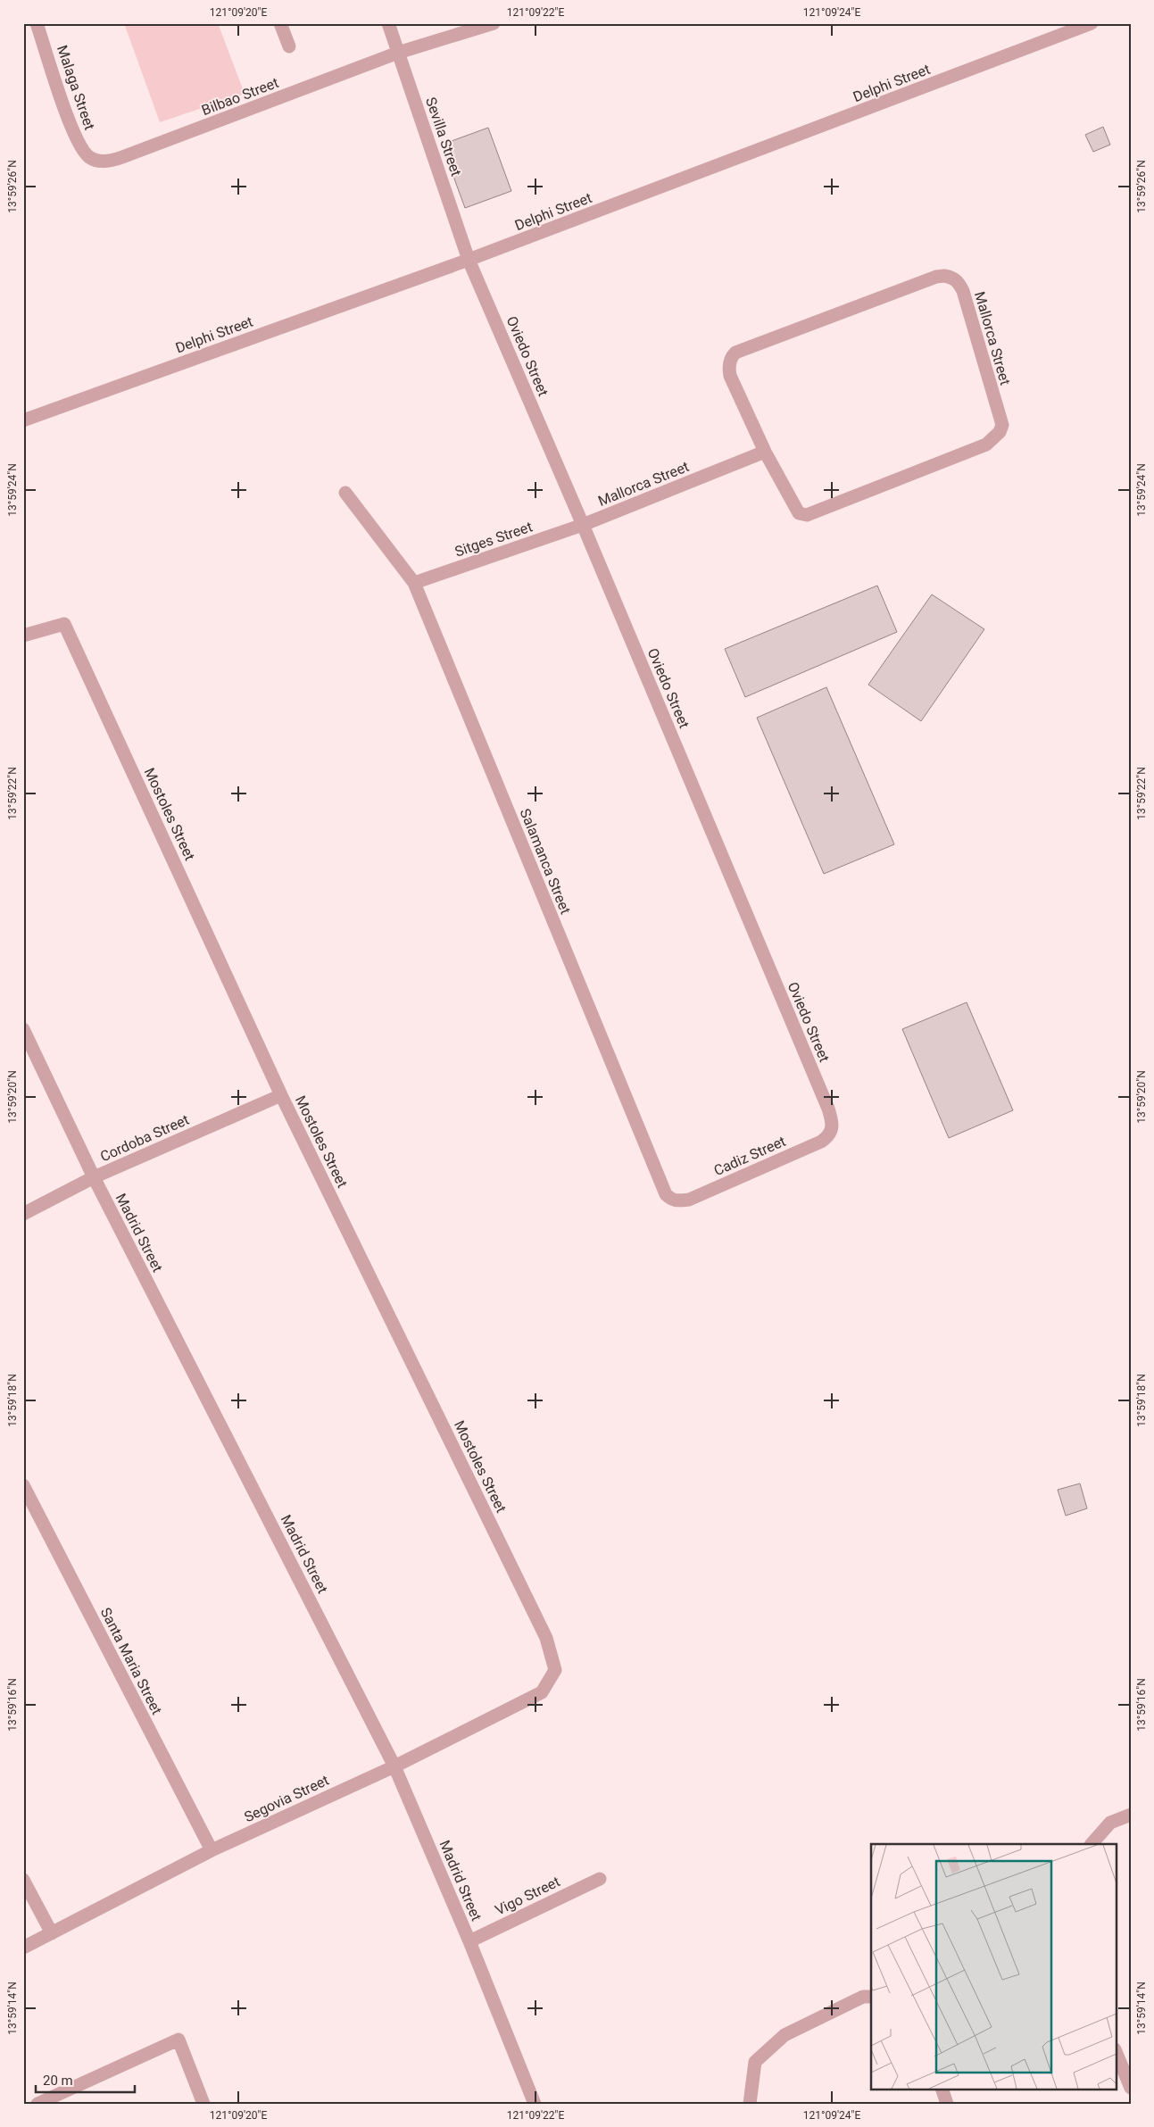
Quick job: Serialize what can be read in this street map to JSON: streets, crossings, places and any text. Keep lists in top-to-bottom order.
{
  "streets": {
    "street": [
      "Delphi Street",
      "Malaga Street",
      "Bilbao Street",
      "Sevilla Street",
      "Mallorca Street",
      "Oviedo Street",
      "Sitges Street",
      "Mostoles Street",
      "Salamanca Street",
      "Cordoba Street",
      "Cadiz Street",
      "Madrid Street",
      "Santa Maria Street",
      "Segovia Street",
      "Vigo Street"
    ]
  },
  "crossings": [
    ["Delphi Street", "Sevilla Street"],
    ["Delphi Street", "Oviedo Street"],
    ["Malaga Street", "Bilbao Street"],
    ["Bilbao Street", "Sevilla Street"],
    ["Sevilla Street", "Oviedo Street"],
    ["Mallorca Street", "Oviedo Street"],
    ["Mallorca Street", "Sitges Street"],
    ["Oviedo Street", "Sitges Street"],
    ["Oviedo Street", "Cadiz Street"],
    ["Sitges Street", "Salamanca Street"],
    ["Mostoles Street", "Cordoba Street"],
    ["Mostoles Street", "Segovia Street"],
    ["Salamanca Street", "Cadiz Street"],
    ["Cordoba Street", "Madrid Street"],
    ["Madrid Street", "Segovia Street"],
    ["Madrid Street", "Vigo Street"],
    ["Santa Maria Street", "Segovia Street"]
  ],
  "scale_bar": "20 m",
  "coordinates": [
    "121°09'20\"E",
    "121°09'22\"E",
    "121°09'24\"E",
    "13°59'26\"N",
    "13°59'24\"N",
    "13°59'22\"N",
    "13°59'20\"N",
    "13°59'18\"N",
    "13°59'16\"N",
    "13°59'14\"N"
  ]
}
